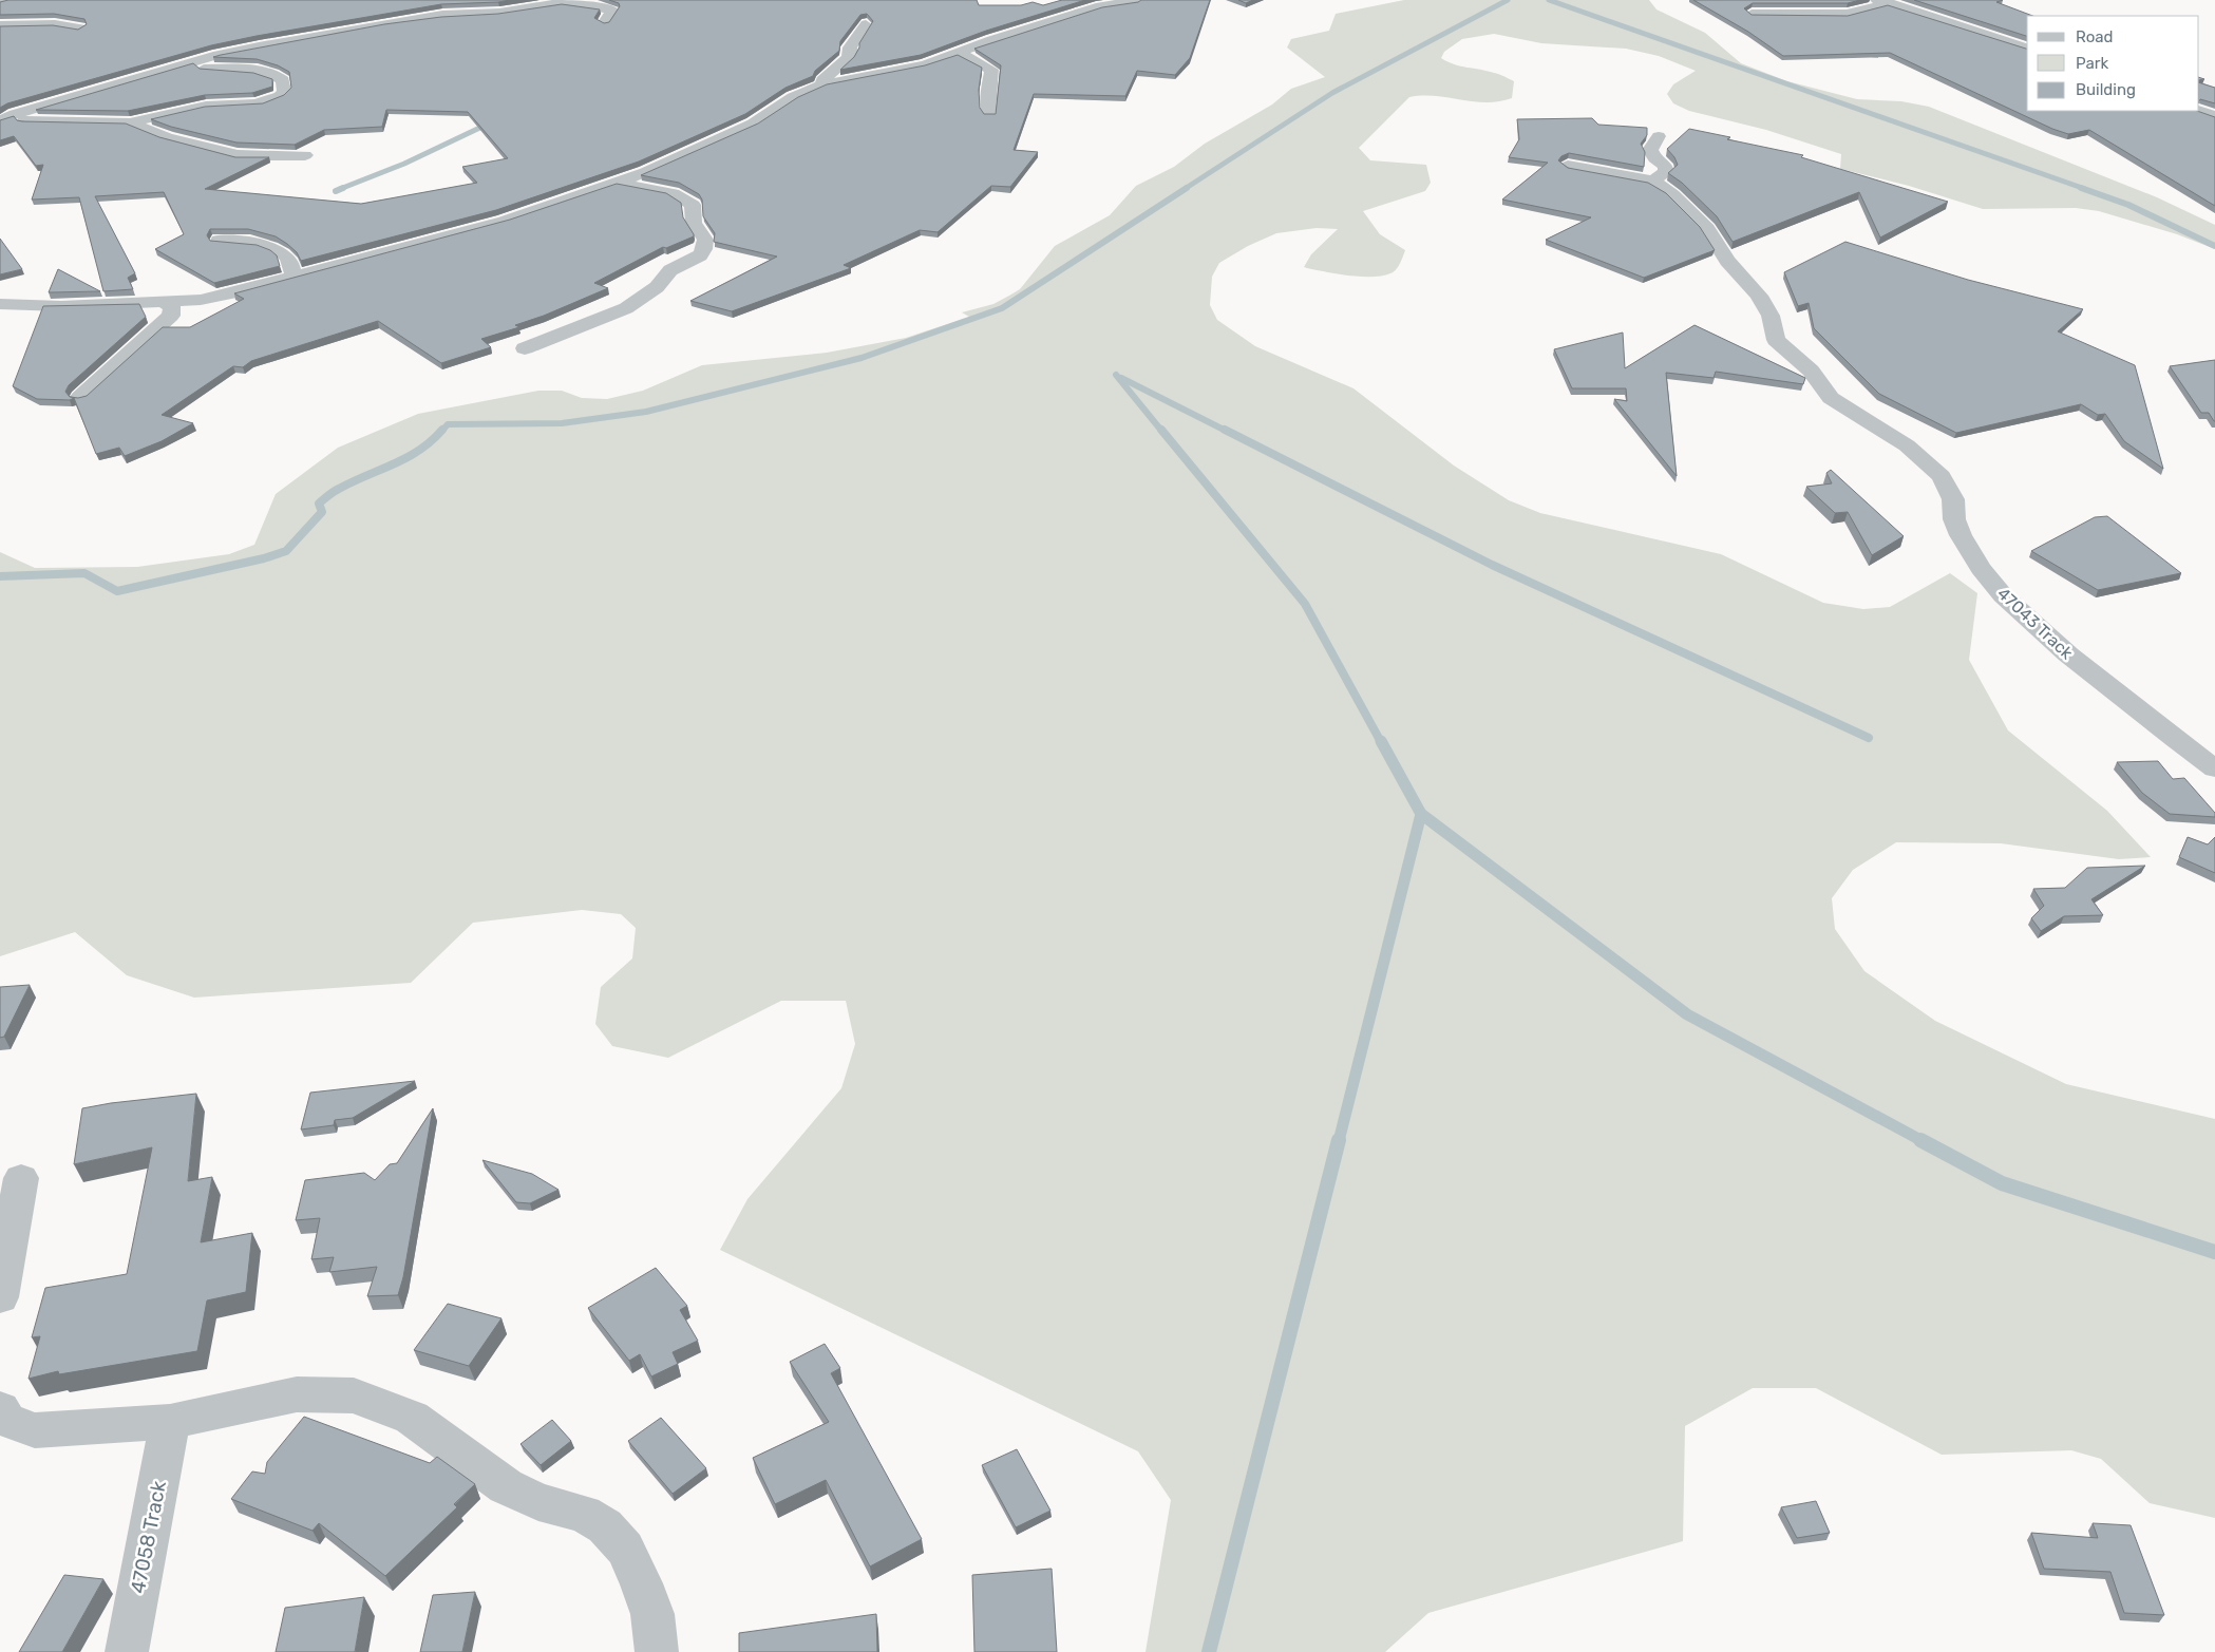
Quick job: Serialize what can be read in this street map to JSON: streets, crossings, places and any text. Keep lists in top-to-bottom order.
{
  "streets": {
    "street": ["47043 Track", "47058 Track"]
  },
  "legend": ["Road", "Park", "Building"]
}
